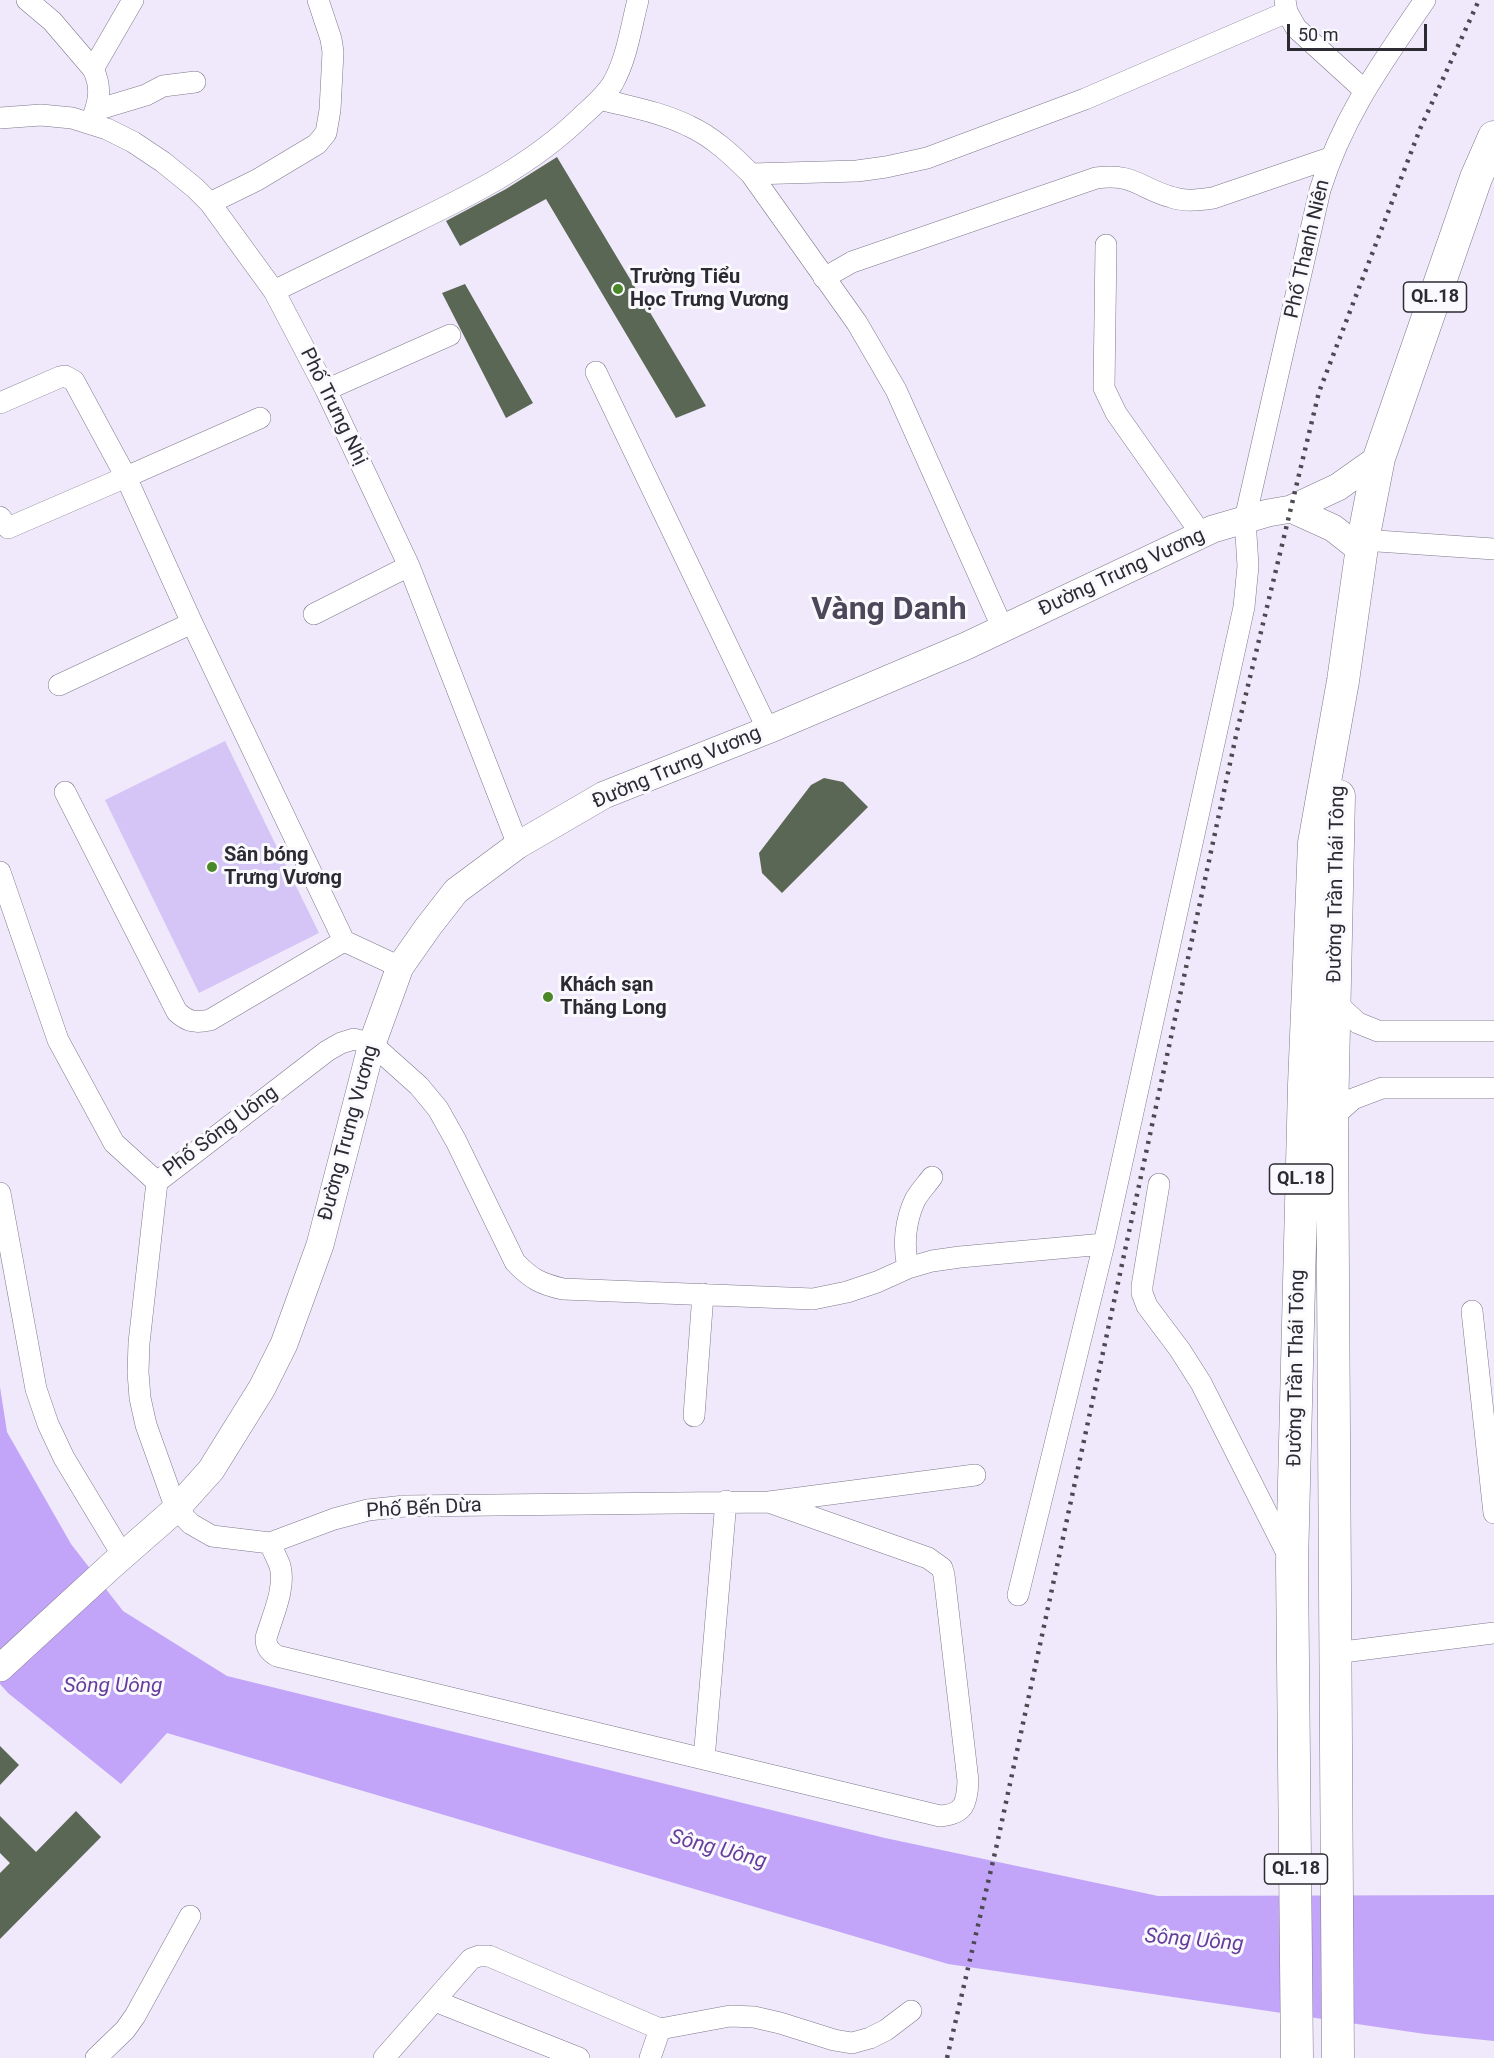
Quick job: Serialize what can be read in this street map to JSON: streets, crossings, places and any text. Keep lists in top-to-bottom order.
{
  "streets": {
    "highway": ["QL.18", "Đường Trần Thái Tông"],
    "main road": ["Đường Trưng Vương"],
    "street": [
      "Phố Thanh Niên",
      "Phố Trưng Nhị",
      "Phố Sông Uông",
      "Phố Bến Dừa"
    ]
  },
  "crossings": [
    ["Phố Thanh Niên", "Đường Trưng Vương"],
    ["QL.18", "Đường Trưng Vương"],
    ["QL.18", "Đường Trần Thái Tông"],
    ["Phố Trưng Nhị", "Đường Trưng Vương"],
    ["Đường Trưng Vương", "Đường Trần Thái Tông"],
    ["Đường Trưng Vương", "Phố Sông Uông"],
    ["Đường Trưng Vương", "Phố Bến Dừa"],
    ["Phố Sông Uông", "Phố Bến Dừa"]
  ],
  "districts": ["Vàng Danh"],
  "water": ["Sông Uông"],
  "places": ["Trường Tiểu Học Trưng Vương", "Sân bóng Trưng Vương", "Khách sạn Thăng Long"],
  "scale_bar": "50 m"
}
